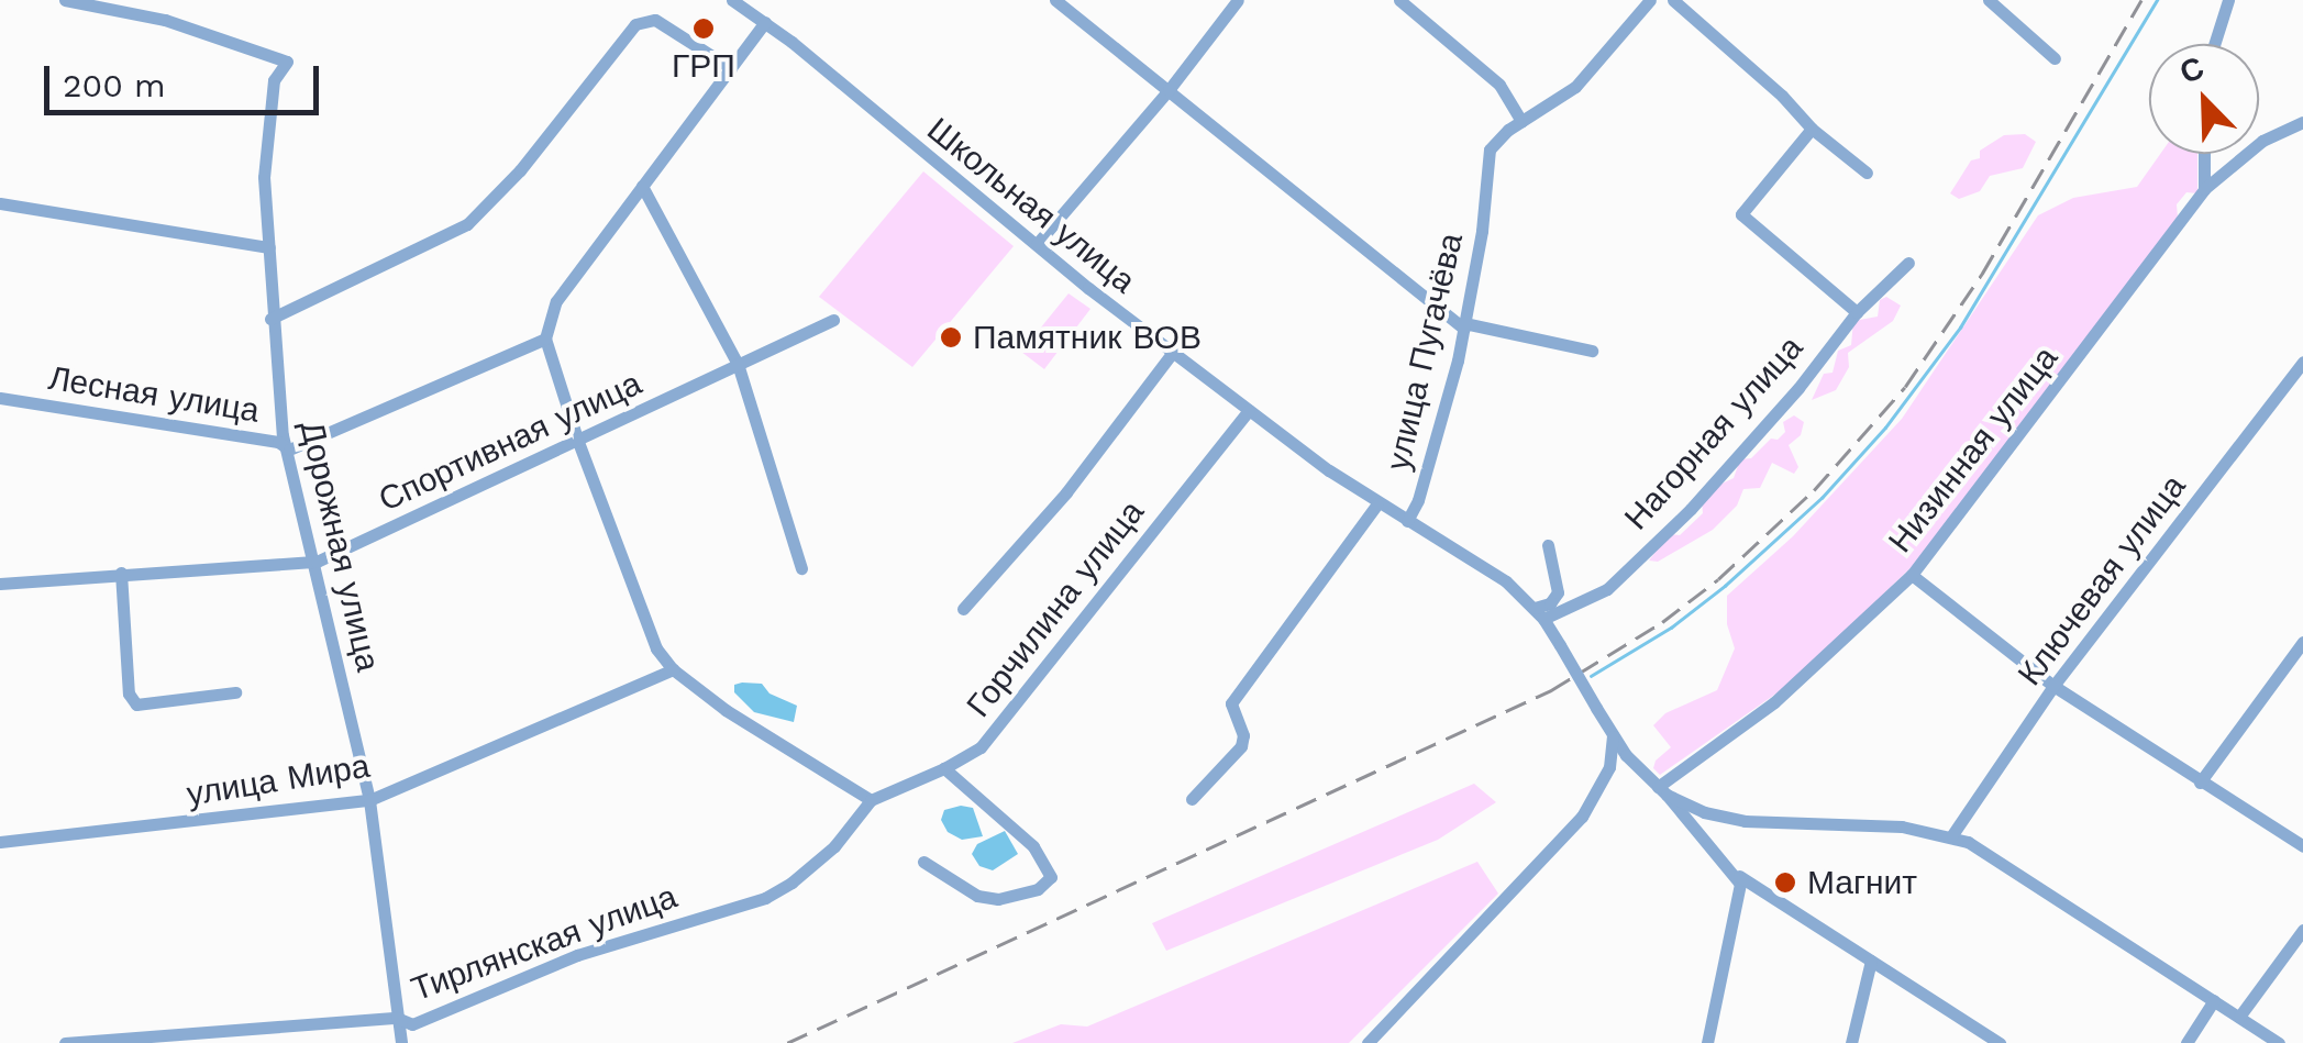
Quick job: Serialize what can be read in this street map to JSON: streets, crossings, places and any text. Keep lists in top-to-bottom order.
{
  "streets": {
    "street": [
      "Школьная улица",
      "улица Пугачёва",
      "Лесная улица",
      "Нагорная улица",
      "Спортивная улица",
      "Низинная улица",
      "Дорожная улица",
      "Ключевая улица",
      "Горчилина улица",
      "улица Мира",
      "Тирлянская улица"
    ]
  },
  "crossings": [
    ["Школьная улица", "улица Пугачёва"],
    ["Школьная улица", "Нагорная улица"],
    ["Школьная улица", "Низинная улица"],
    ["Школьная улица", "Горчилина улица"],
    ["Лесная улица", "Дорожная улица"],
    ["Спортивная улица", "Дорожная улица"],
    ["Дорожная улица", "улица Мира"],
    ["Дорожная улица", "Тирлянская улица"],
    ["Горчилина улица", "Тирлянская улица"]
  ],
  "places": ["ГРП", "Памятник ВОВ", "Магнит"],
  "scale_bar": "200 m",
  "north": "top left"
}
